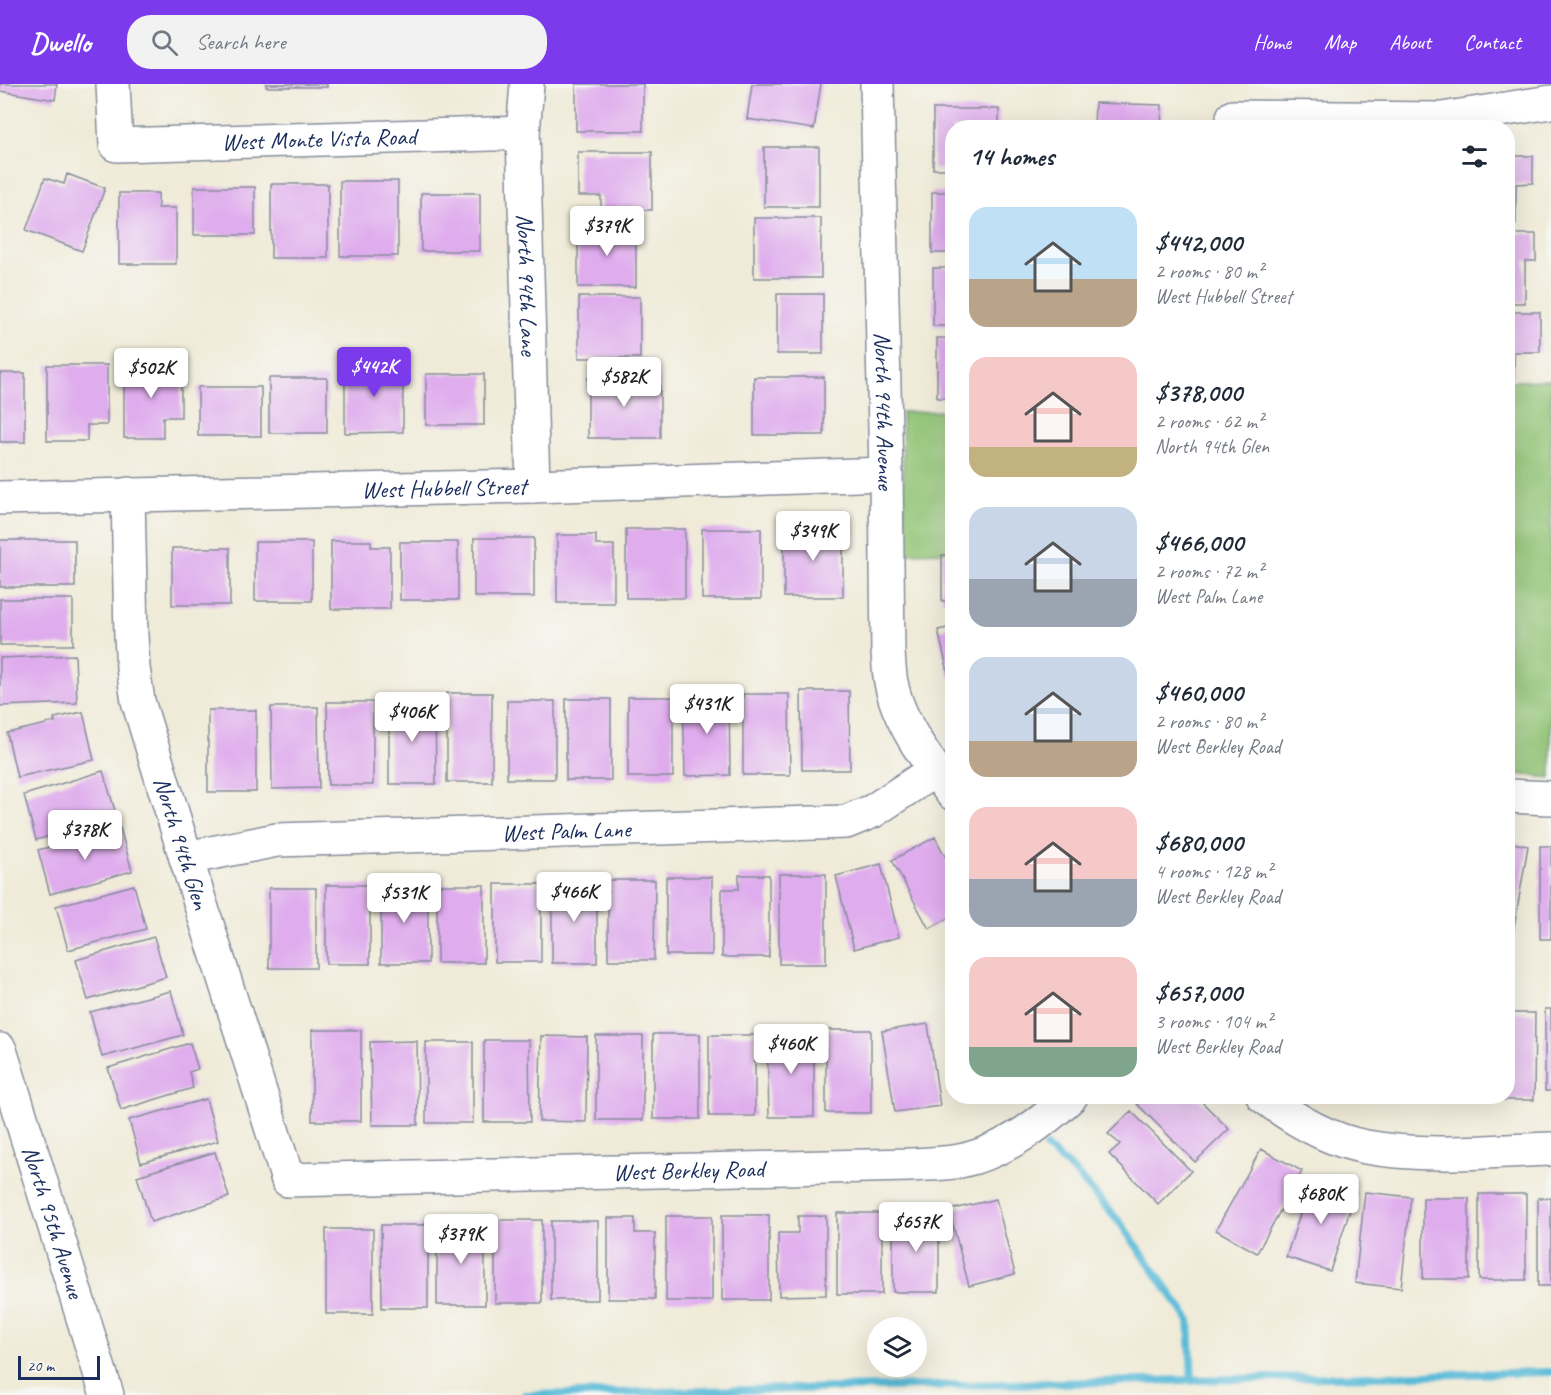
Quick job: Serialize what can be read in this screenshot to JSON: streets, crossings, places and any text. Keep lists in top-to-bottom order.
{
  "streets": {
    "street": [
      "West Monte Vista Road",
      "North 94th Lane",
      "North 94th Avenue",
      "West Hubbell Street",
      "West Palm Lane",
      "North 94th Glen",
      "West Berkley Road",
      "North 95th Avenue"
    ]
  },
  "crossings": [
    ["West Monte Vista Road", "North 94th Lane"],
    ["North 94th Lane", "West Hubbell Street"],
    ["North 94th Avenue", "West Hubbell Street"],
    ["North 94th Avenue", "West Palm Lane"],
    ["West Hubbell Street", "North 94th Glen"],
    ["West Palm Lane", "North 94th Glen"],
    ["North 94th Glen", "West Berkley Road"]
  ],
  "scale_bar": "20 m",
  "page": {
    "header": "Dwello",
    "search": "Search here",
    "nav": [
      "Home",
      "Map",
      "About",
      "Contact"
    ],
    "heading": "14 homes",
    "list": [
      {
        "name": "$442,000",
        "note": "2 rooms · 80 m² · West Hubbell Street"
      },
      {
        "name": "$378,000",
        "note": "2 rooms · 62 m² · North 94th Glen"
      },
      {
        "name": "$466,000",
        "note": "2 rooms · 72 m² · West Palm Lane"
      },
      {
        "name": "$460,000",
        "note": "2 rooms · 80 m² · West Berkley Road"
      },
      {
        "name": "$680,000",
        "note": "4 rooms · 128 m² · West Berkley Road"
      },
      {
        "name": "$657,000",
        "note": "3 rooms · 104 m² · West Berkley Road"
      }
    ],
    "price": [
      "$379K",
      "$442K",
      "$502K",
      "$582K",
      "$349K",
      "$431K",
      "$406K",
      "$378K",
      "$466K",
      "$531K",
      "$460K",
      "$680K",
      "$657K",
      "$379K"
    ],
    "scale": "20 m"
  }
}
